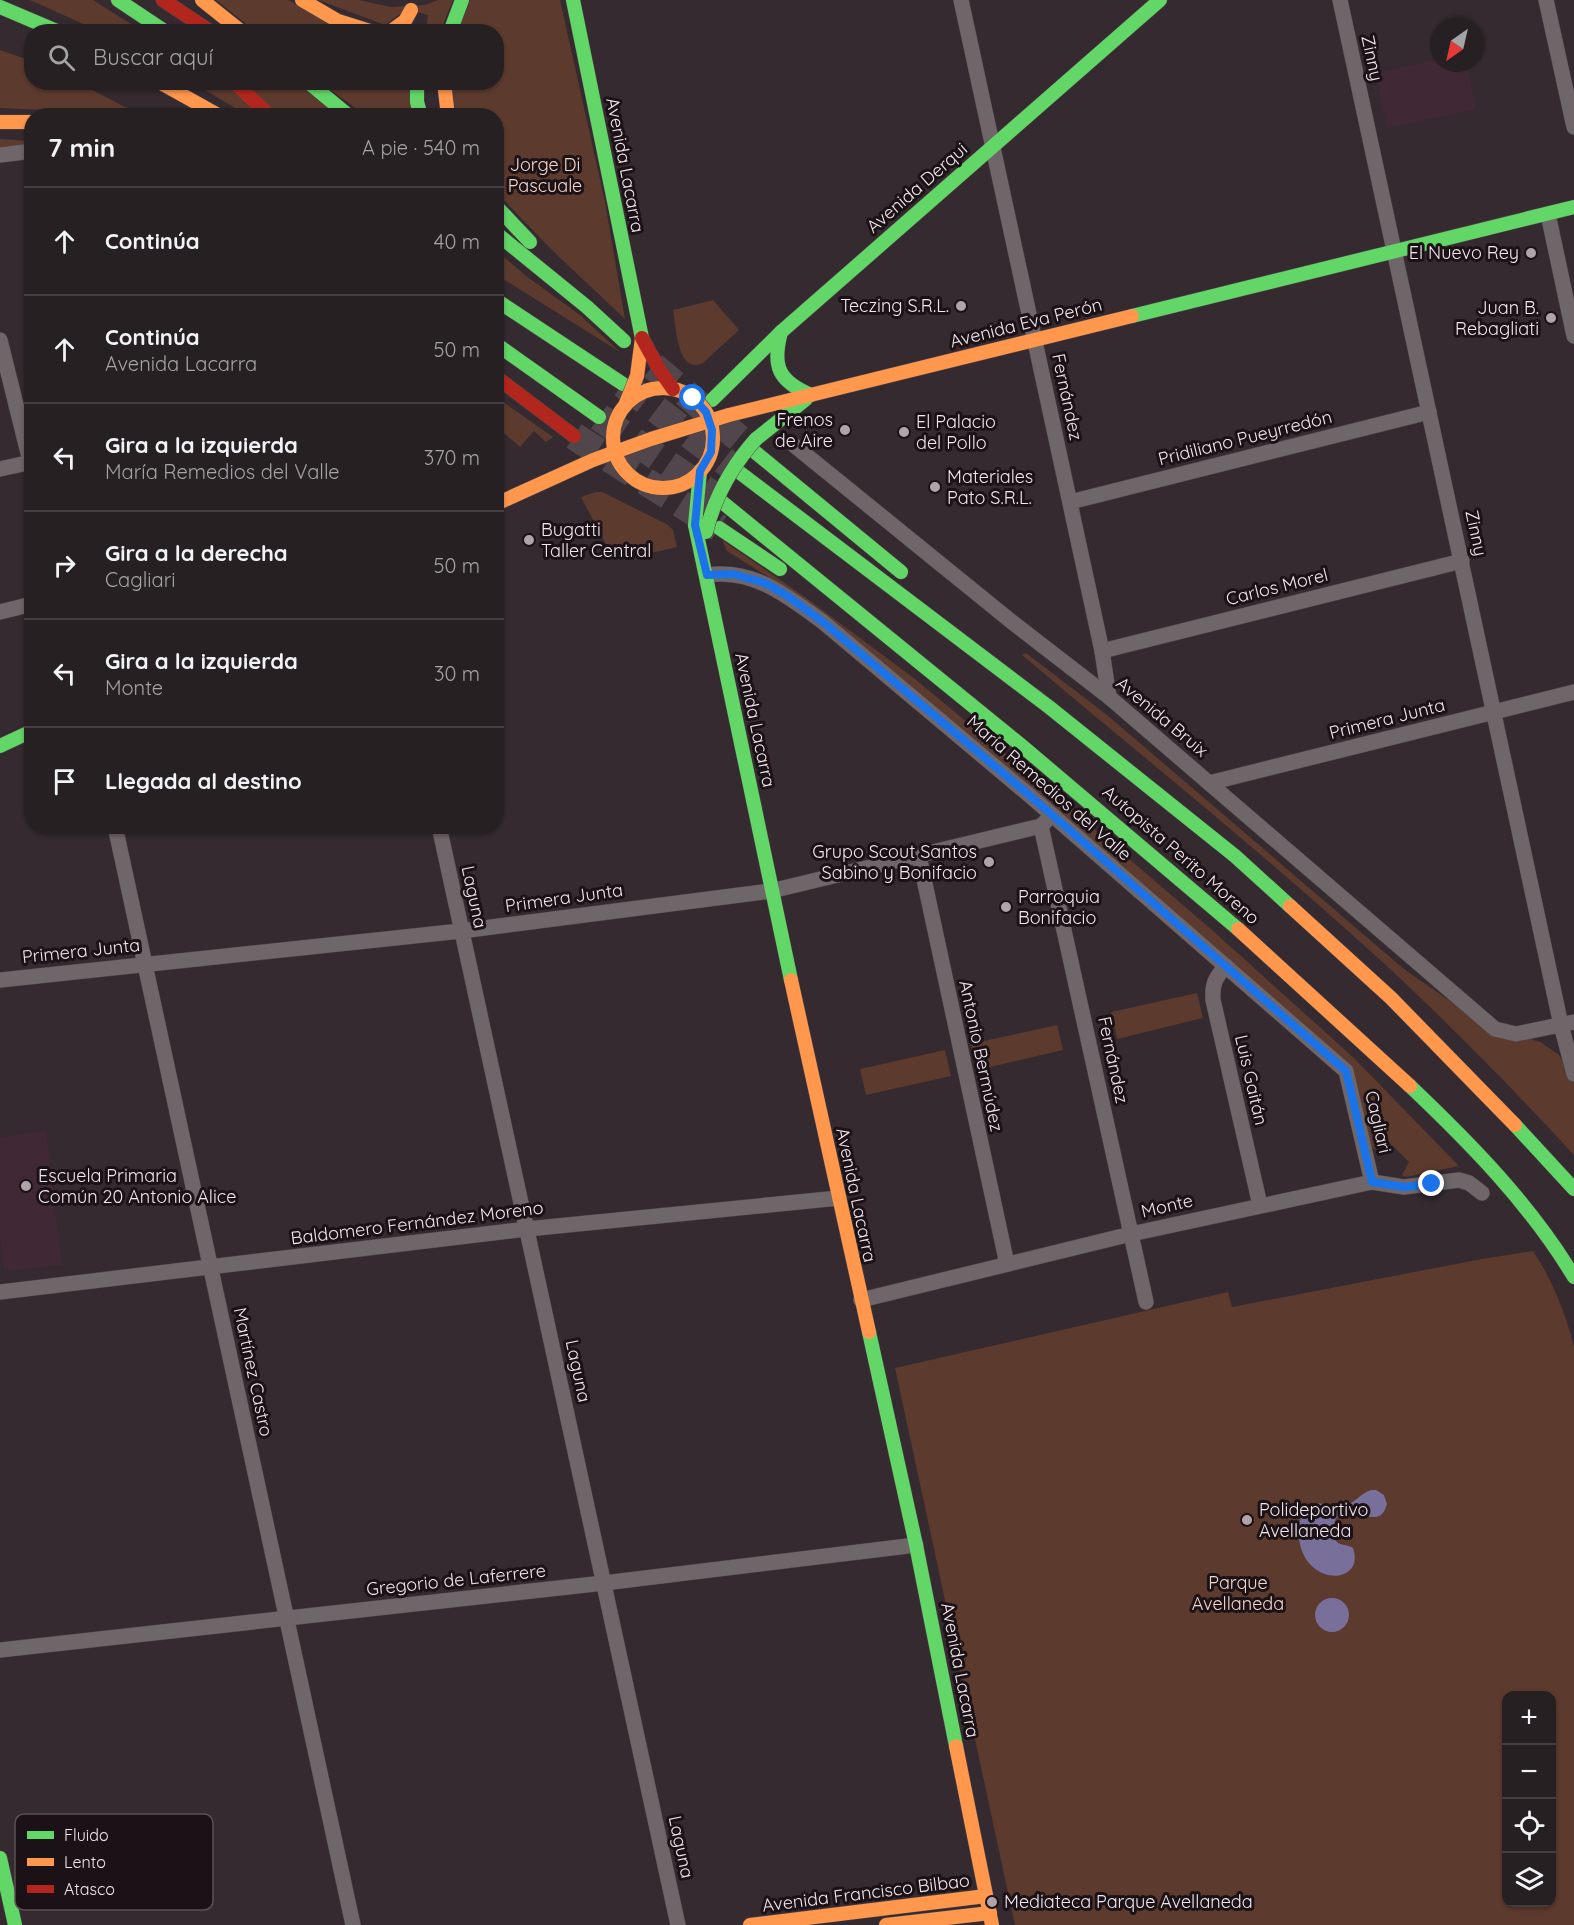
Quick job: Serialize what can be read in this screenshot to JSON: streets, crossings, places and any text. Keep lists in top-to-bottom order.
{
  "streets": {
    "main road": [
      "Avenida Lacarra",
      "Avenida Derqui",
      "Avenida Eva Perón",
      "Autopista Perito Moreno",
      "Avenida Francisco Bilbao"
    ],
    "street": [
      "Zinny",
      "Fernández",
      "Pridiliano Pueyrredón",
      "Carlos Morel",
      "Avenida Bruix",
      "Primera Junta",
      "María Remedios del Valle",
      "Laguna",
      "Antonio Bermúdez",
      "Luis Gaitán",
      "Cagliari",
      "Monte",
      "Baldomero Fernández Moreno",
      "Martínez Castro",
      "Gregorio de Laferrere"
    ]
  },
  "crossings": [
    ["Zinny", "Avenida Eva Perón"],
    ["Zinny", "Pridiliano Pueyrredón"],
    ["Zinny", "Carlos Morel"],
    ["Zinny", "Avenida Bruix"],
    ["Zinny", "Primera Junta"],
    ["Avenida Lacarra", "Avenida Eva Perón"],
    ["Avenida Lacarra", "Primera Junta"],
    ["Avenida Lacarra", "María Remedios del Valle"],
    ["Avenida Lacarra", "Monte"],
    ["Avenida Lacarra", "Baldomero Fernández Moreno"],
    ["Avenida Lacarra", "Gregorio de Laferrere"],
    ["Avenida Lacarra", "Avenida Francisco Bilbao"],
    ["Avenida Derqui", "Avenida Eva Perón"],
    ["Avenida Derqui", "Fernández"],
    ["Avenida Eva Perón", "Fernández"],
    ["Fernández", "Pridiliano Pueyrredón"],
    ["Fernández", "Carlos Morel"],
    ["Fernández", "Avenida Bruix"],
    ["Fernández", "Primera Junta"],
    ["Fernández", "María Remedios del Valle"],
    ["Fernández", "Monte"],
    ["Avenida Bruix", "Primera Junta"],
    ["Primera Junta", "María Remedios del Valle"],
    ["Primera Junta", "Laguna"],
    ["Primera Junta", "Antonio Bermúdez"],
    ["Primera Junta", "Martínez Castro"],
    ["María Remedios del Valle", "Luis Gaitán"],
    ["María Remedios del Valle", "Cagliari"],
    ["Laguna", "Baldomero Fernández Moreno"],
    ["Laguna", "Gregorio de Laferrere"],
    ["Antonio Bermúdez", "Monte"],
    ["Luis Gaitán", "Monte"],
    ["Cagliari", "Monte"],
    ["Baldomero Fernández Moreno", "Martínez Castro"],
    ["Martínez Castro", "Gregorio de Laferrere"]
  ],
  "parks": ["Jorge Di Pascuale", "Parque Avellaneda"],
  "places": [
    "El Nuevo Rey",
    "Teczing S.R.L.",
    "Juan B. Rebagliati",
    "Frenos de Aire",
    "El Palacio del Pollo",
    "Materiales Pato S.R.L.",
    "Bugatti Taller Central",
    "Grupo Scout Santos Sabino y Bonifacio",
    "Parroquia Bonifacio",
    "Escuela Primaria Común 20 Antonio Alice",
    "Polideportivo Avellaneda",
    "Mediateca Parque Avellaneda"
  ],
  "legend": ["Fluido", "Lento", "Atasco"],
  "north": "bottom left",
  "page": {
    "search": "Buscar aquí",
    "heading": ["7 min", "A pie · 540 m"],
    "list": [
      ["Continúa", "40 m"],
      ["Continúa", "Avenida Lacarra", "50 m"],
      ["Gira a la izquierda", "María Remedios del Valle", "370 m"],
      ["Gira a la derecha", "Cagliari", "50 m"],
      ["Gira a la izquierda", "Monte", "30 m"],
      "Llegada al destino"
    ],
    "map_buttons": ["+", "−"]
  }
}
